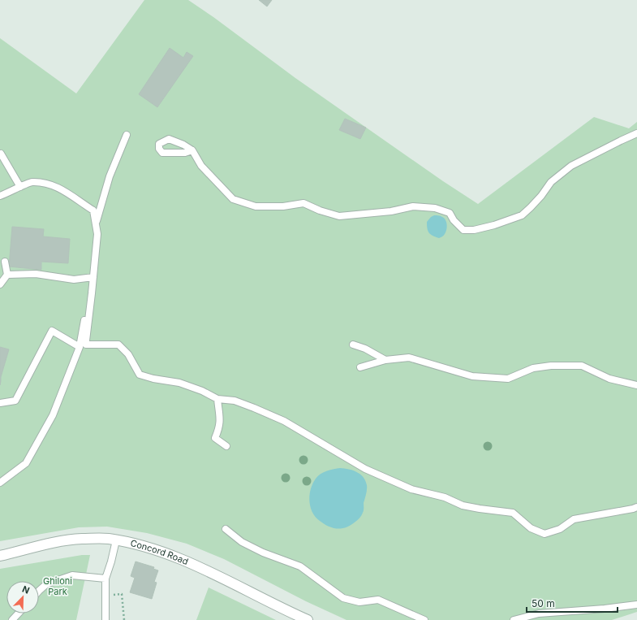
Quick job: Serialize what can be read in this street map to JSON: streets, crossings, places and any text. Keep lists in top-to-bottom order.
{
  "streets": {
    "street": ["Concord Road"]
  },
  "parks": ["Ghiloni Park"],
  "scale_bar": "50 m",
  "north": "top right"
}
